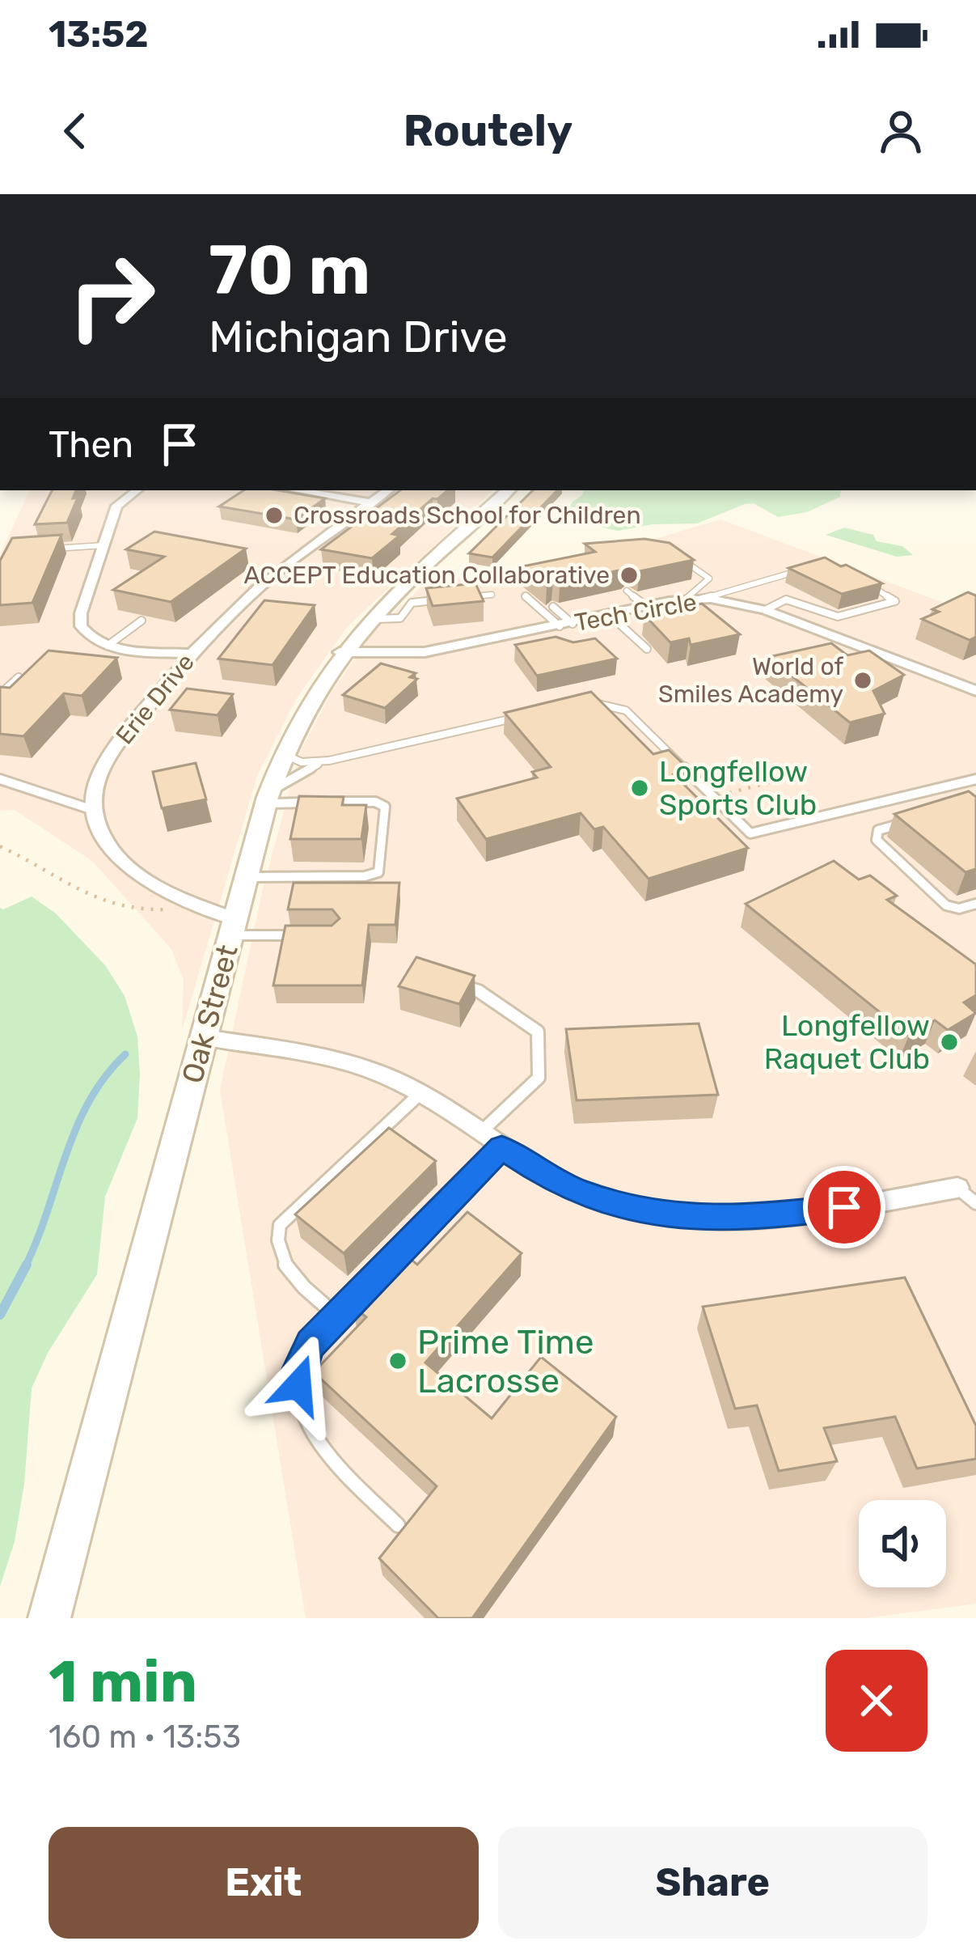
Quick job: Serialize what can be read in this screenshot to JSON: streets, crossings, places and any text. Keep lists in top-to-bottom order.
{
  "streets": {
    "main road": ["Oak Street"],
    "street": ["Tech Circle", "Erie Drive"]
  },
  "crossings": [
    ["Tech Circle", "Oak Street"]
  ],
  "places": [
    "Crossroads School for Children",
    "ACCEPT Education Collaborative",
    "World of Smiles Academy",
    "Longfellow Sports Club",
    "Longfellow Raquet Club",
    "Prime Time Lacrosse"
  ],
  "page": {
    "status": "13:52",
    "header": "Routely",
    "turn": ["70 m", "Michigan Drive"],
    "then": "Then",
    "heading": ["1 min", "160 m · 13:53"],
    "buttons": ["Exit", "Share"]
  }
}
